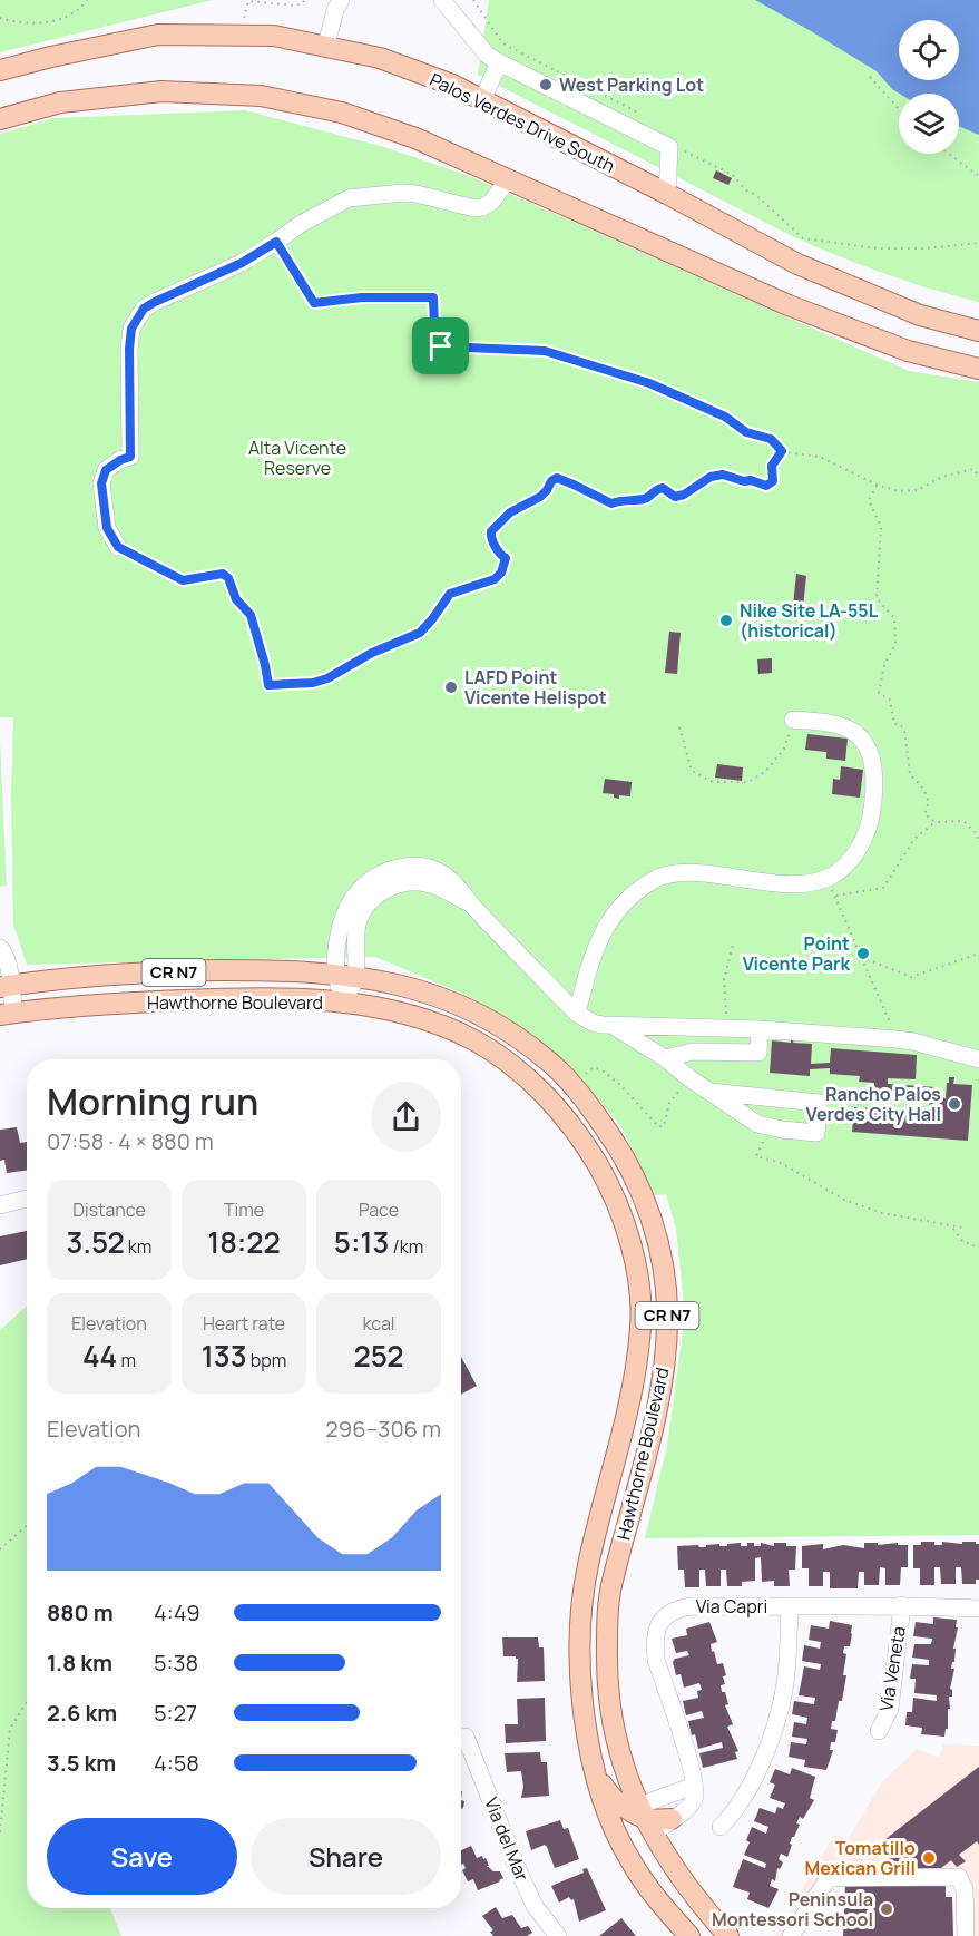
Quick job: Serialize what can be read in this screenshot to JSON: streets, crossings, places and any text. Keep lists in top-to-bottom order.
{
  "streets": {
    "main road": ["Palos Verdes Drive South", "CR N7", "Hawthorne Boulevard"],
    "street": ["Via Capri", "Via Veneta", "Via del Mar"]
  },
  "crossings": [
    ["Via Capri", "Via Veneta"]
  ],
  "parks": ["Alta Vicente Reserve"],
  "places": [
    "West Parking Lot",
    "Nike Site LA-55L (historical)",
    "LAFD Point Vicente Helispot",
    "Point Vicente Park",
    "Rancho Palos Verdes City Hall",
    "Tomatillo Mexican Grill",
    "Peninsula Montessori School"
  ],
  "page": {
    "heading": ["Morning run", "07:58 · 4 × 880 m"],
    "stats": [
      ["Distance", "3.52 km"],
      ["Time", "18:22"],
      ["Pace", "5:13 /km"],
      ["Elevation", "44 m"],
      ["Heart rate", "133 bpm"],
      ["kcal", "252"]
    ],
    "chart": ["Elevation", "296–306 m"],
    "list": [
      {
        "name": "880 m",
        "note": "4:49"
      },
      {
        "name": "1.8 km",
        "note": "5:38"
      },
      {
        "name": "2.6 km",
        "note": "5:27"
      },
      {
        "name": "3.5 km",
        "note": "4:58"
      }
    ],
    "buttons": ["Save", "Share"]
  }
}
